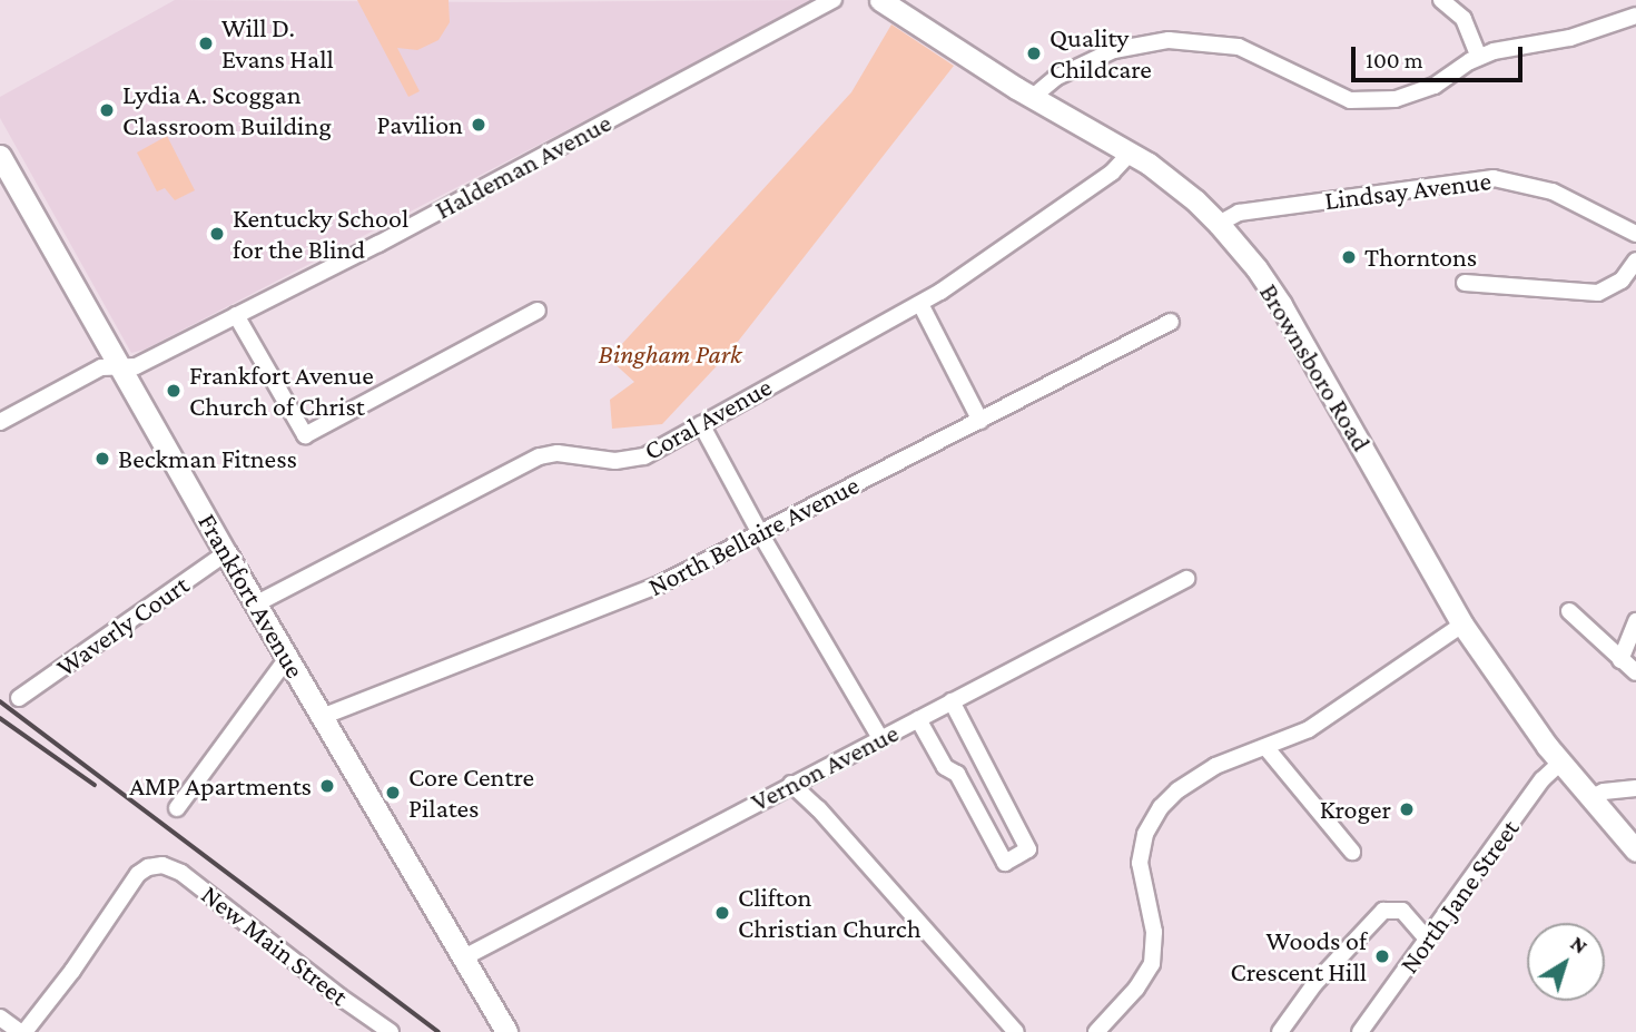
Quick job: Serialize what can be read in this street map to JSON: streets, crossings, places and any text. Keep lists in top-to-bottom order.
{
  "streets": {
    "main road": ["Brownsboro Road", "Frankfort Avenue"],
    "street": [
      "Haldeman Avenue",
      "Lindsay Avenue",
      "Coral Avenue",
      "North Bellaire Avenue",
      "Waverly Court",
      "Vernon Avenue",
      "North Jane Street",
      "New Main Street"
    ]
  },
  "crossings": [
    ["Haldeman Avenue", "Frankfort Avenue"],
    ["Lindsay Avenue", "Brownsboro Road"],
    ["Brownsboro Road", "Coral Avenue"],
    ["Brownsboro Road", "North Jane Street"],
    ["Coral Avenue", "Frankfort Avenue"],
    ["North Bellaire Avenue", "Frankfort Avenue"],
    ["Frankfort Avenue", "Waverly Court"],
    ["Frankfort Avenue", "Vernon Avenue"]
  ],
  "parks": ["Bingham Park"],
  "places": [
    "Will D. Evans Hall",
    "Quality Childcare",
    "Lydia A. Scoggan Classroom Building",
    "Pavilion",
    "Kentucky School for the Blind",
    "Thorntons",
    "Frankfort Avenue Church of Christ",
    "Beckman Fitness",
    "AMP Apartments",
    "Core Centre Pilates",
    "Kroger",
    "Clifton Christian Church",
    "Woods of Crescent Hill"
  ],
  "scale_bar": "100 m",
  "north": "top right"
}
